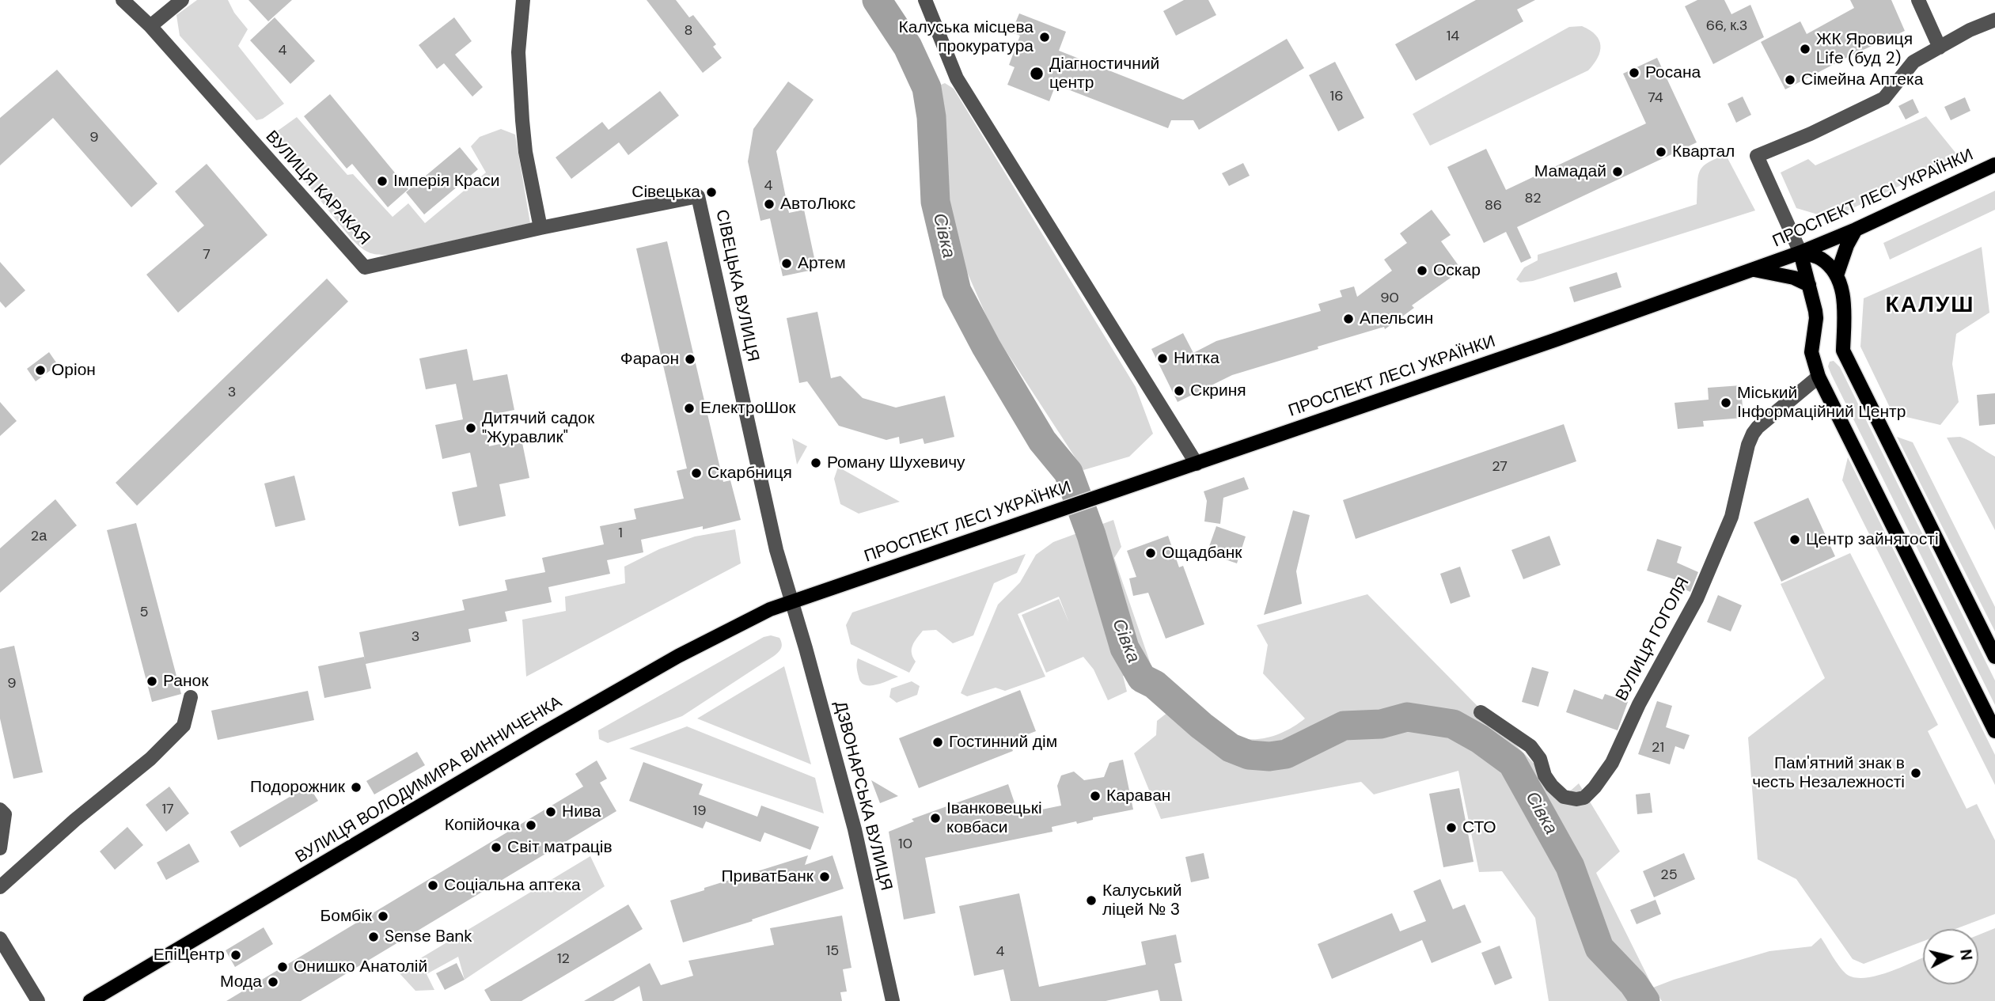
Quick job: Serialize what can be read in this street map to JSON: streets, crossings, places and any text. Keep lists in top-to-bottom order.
{
  "streets": {
    "main road": ["ПРОСПЕКТ ЛЕСІ УКРАЇНКИ", "ВУЛИЦЯ ВОЛОДИМИРА ВИННИЧЕНКА"],
    "street": [
      "ВУЛИЦЯ КАРАКАЯ",
      "СІВЕЦЬКА ВУЛИЦЯ",
      "ВУЛИЦЯ ГОГОЛЯ",
      "ДЗВОНАРСЬКА ВУЛИЦЯ"
    ]
  },
  "crossings": [
    ["ВУЛИЦЯ КАРАКАЯ", "СІВЕЦЬКА ВУЛИЦЯ"],
    ["ПРОСПЕКТ ЛЕСІ УКРАЇНКИ", "СІВЕЦЬКА ВУЛИЦЯ"],
    ["ПРОСПЕКТ ЛЕСІ УКРАЇНКИ", "ВУЛИЦЯ ВОЛОДИМИРА ВИННИЧЕНКА"],
    ["ПРОСПЕКТ ЛЕСІ УКРАЇНКИ", "ДЗВОНАРСЬКА ВУЛИЦЯ"],
    ["СІВЕЦЬКА ВУЛИЦЯ", "ВУЛИЦЯ ВОЛОДИМИРА ВИННИЧЕНКА"],
    ["СІВЕЦЬКА ВУЛИЦЯ", "ДЗВОНАРСЬКА ВУЛИЦЯ"],
    ["ВУЛИЦЯ ВОЛОДИМИРА ВИННИЧЕНКА", "ДЗВОНАРСЬКА ВУЛИЦЯ"]
  ],
  "districts": ["КАЛУШ"],
  "water": ["Сівка"],
  "places": [
    "Калуська місцева прокуратура",
    "ЖК Яровиця Life (буд 2)",
    "Росана",
    "Діагностичний центр",
    "Сімейна Аптека",
    "Квартал",
    "Мамадай",
    "Імперія Краси",
    "Сівецька",
    "АвтоЛюкс",
    "Артем",
    "Оскар",
    "Апельсин",
    "Нитка",
    "Фараон",
    "Оріон",
    "Скриня",
    "Міський Інформаційний Центр",
    "ЕлектроШок",
    "Дитячий садок \"Журавлик\"",
    "Роману Шухевичу",
    "Скарбниця",
    "Центр зайнятості",
    "Ощадбанк",
    "Ранок",
    "Гостинний дім",
    "Пам'ятний знак в честь Незалежності",
    "Подорожник",
    "Караван",
    "Нива",
    "Іванковецькі ковбаси",
    "Копійочка",
    "СТО",
    "Світ матраців",
    "ПриватБанк",
    "Соціальна аптека",
    "Калуський ліцей № 3",
    "Бомбік",
    "Sense Bank",
    "ЕпіЦентр",
    "Онишко Анатолій",
    "Мода"
  ],
  "house_numbers": [
    "66, к.3",
    "8",
    "14",
    "4",
    "16",
    "74",
    "9",
    "4",
    "82",
    "86",
    "7",
    "90",
    "3",
    "27",
    "1",
    "2а",
    "5",
    "3",
    "9",
    "21",
    "17",
    "19",
    "10",
    "25",
    "15",
    "4",
    "12"
  ],
  "north": "right"
}
